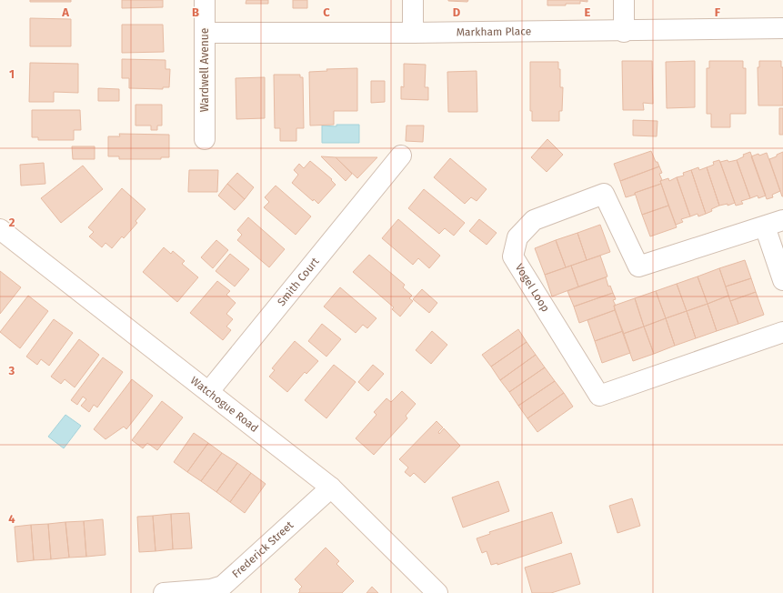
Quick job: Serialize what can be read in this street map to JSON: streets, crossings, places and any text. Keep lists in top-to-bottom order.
{
  "streets": {
    "street": [
      "Markham Place",
      "Wardwell Avenue",
      "Smith Court",
      "Vogel Loop",
      "Watchogue Road",
      "Frederick Street"
    ]
  },
  "crossings": [
    ["Markham Place", "Wardwell Avenue"],
    ["Smith Court", "Watchogue Road"],
    ["Watchogue Road", "Frederick Street"]
  ],
  "grid": {
    "columns": [
      "A",
      "B",
      "C",
      "D",
      "E",
      "F"
    ],
    "rows": [
      "1",
      "2",
      "3",
      "4"
    ]
  }
}
